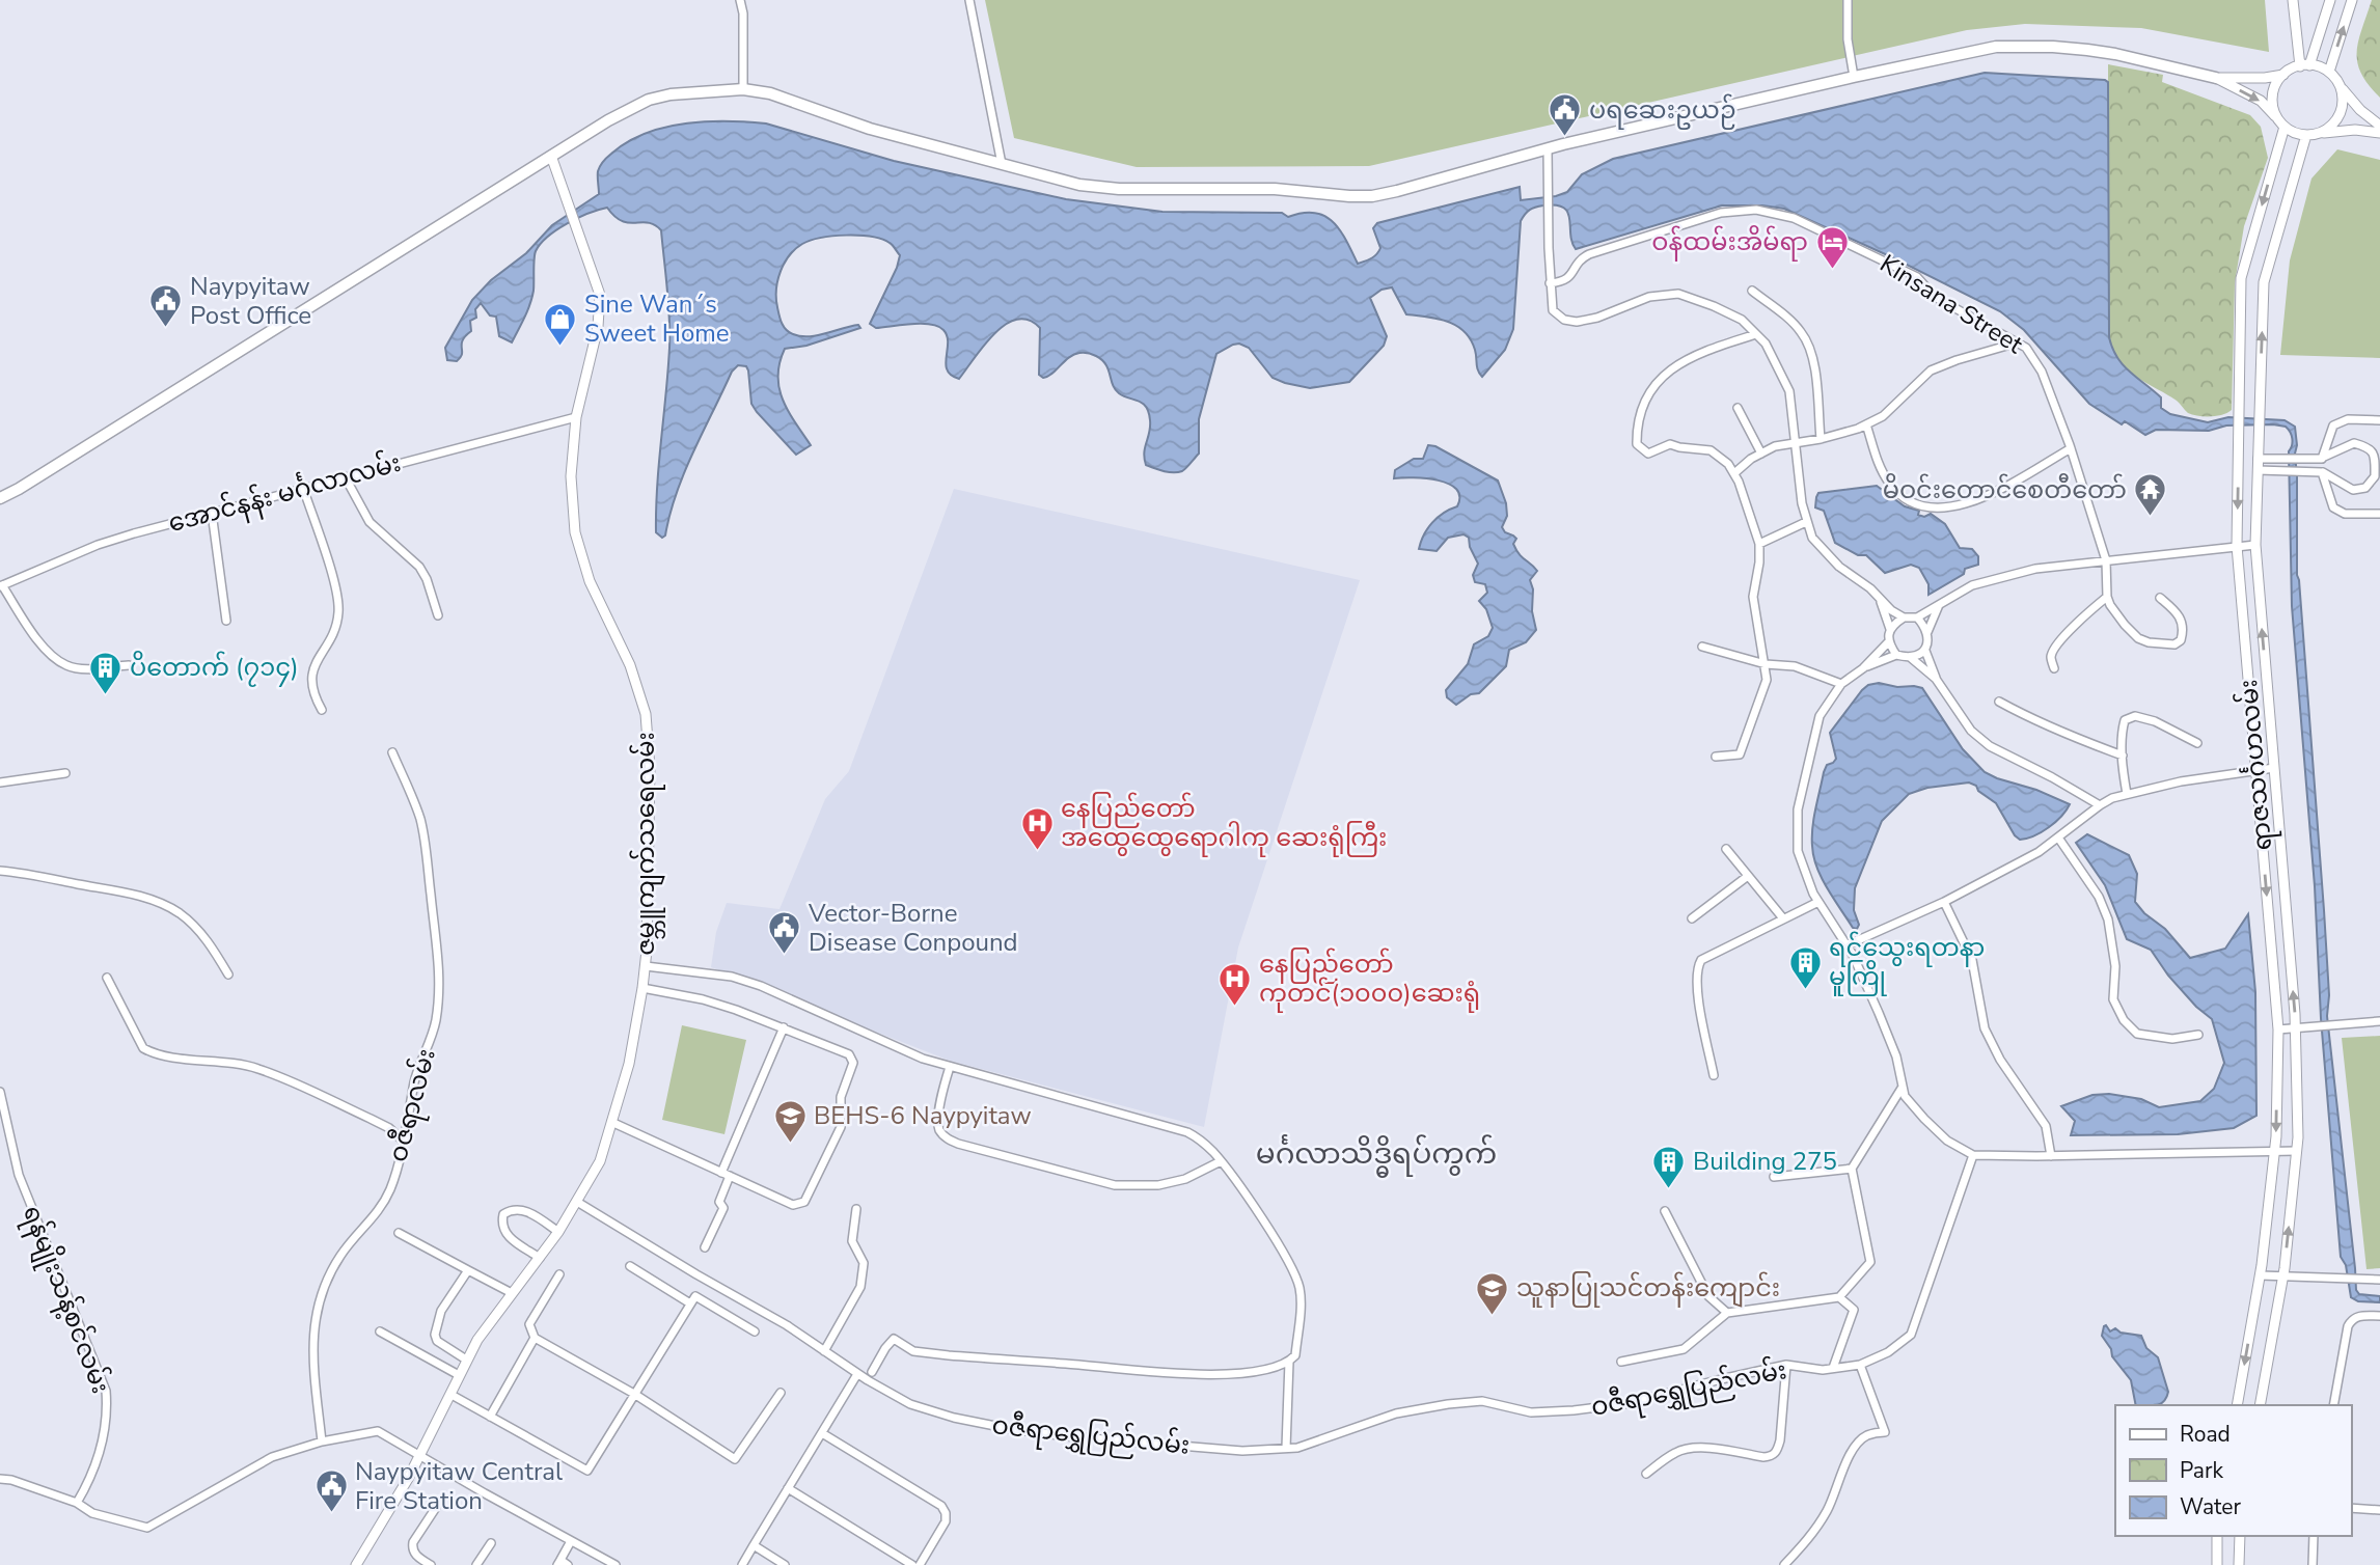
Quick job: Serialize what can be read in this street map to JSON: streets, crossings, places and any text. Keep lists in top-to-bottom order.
{
  "streets": {
    "main road": ["ရာဇသင်္ဂဟလမ်း", "ဇမ္ဘူကျက်သရေလမ်း"],
    "street": [
      "Kinsana Street",
      "အောင်နန်း မင်္ဂလာလမ်း",
      "ဝဇီရာလမ်း",
      "ရန်မျိုးသန့်စင်လမ်း",
      "ဝဇီရာရွှေပြည်လမ်း"
    ]
  },
  "crossings": [
    ["အောင်နန်း မင်္ဂလာလမ်း", "ဇမ္ဘူကျက်သရေလမ်း"],
    ["ဇမ္ဘူကျက်သရေလမ်း", "ဝဇီရာရွှေပြည်လမ်း"]
  ],
  "districts": ["မင်္ဂလာသိဒ္ဓိရပ်ကွက်"],
  "places": {
    "public building": [
      "ပရဆေးဥယဉ်",
      "Naypyitaw Post Office",
      "Vector-Borne Disease Conpound",
      "Naypyitaw Central Fire Station"
    ],
    "hotel": ["ဝန်ထမ်းအိမ်ရာ"],
    "shop": ["Sine Wan´s Sweet Home"],
    "temple": ["မိဝင်းတောင်စေတီတော်"],
    "building": ["ပိတောက် (၇၁၄)", "ရင်သွေးရတနာ မူကြို", "Building 275"],
    "hospital": ["နေပြည်တော် အထွေထွေရောဂါကု ဆေးရုံကြီး", "နေပြည်တော် ကုတင်(၁၀၀၀)ဆေးရုံ"],
    "school or university": ["BEHS-6 Naypyitaw", "သူနာပြုသင်တန်းကျောင်း"]
  },
  "legend": ["Road", "Park", "Water"]
}
